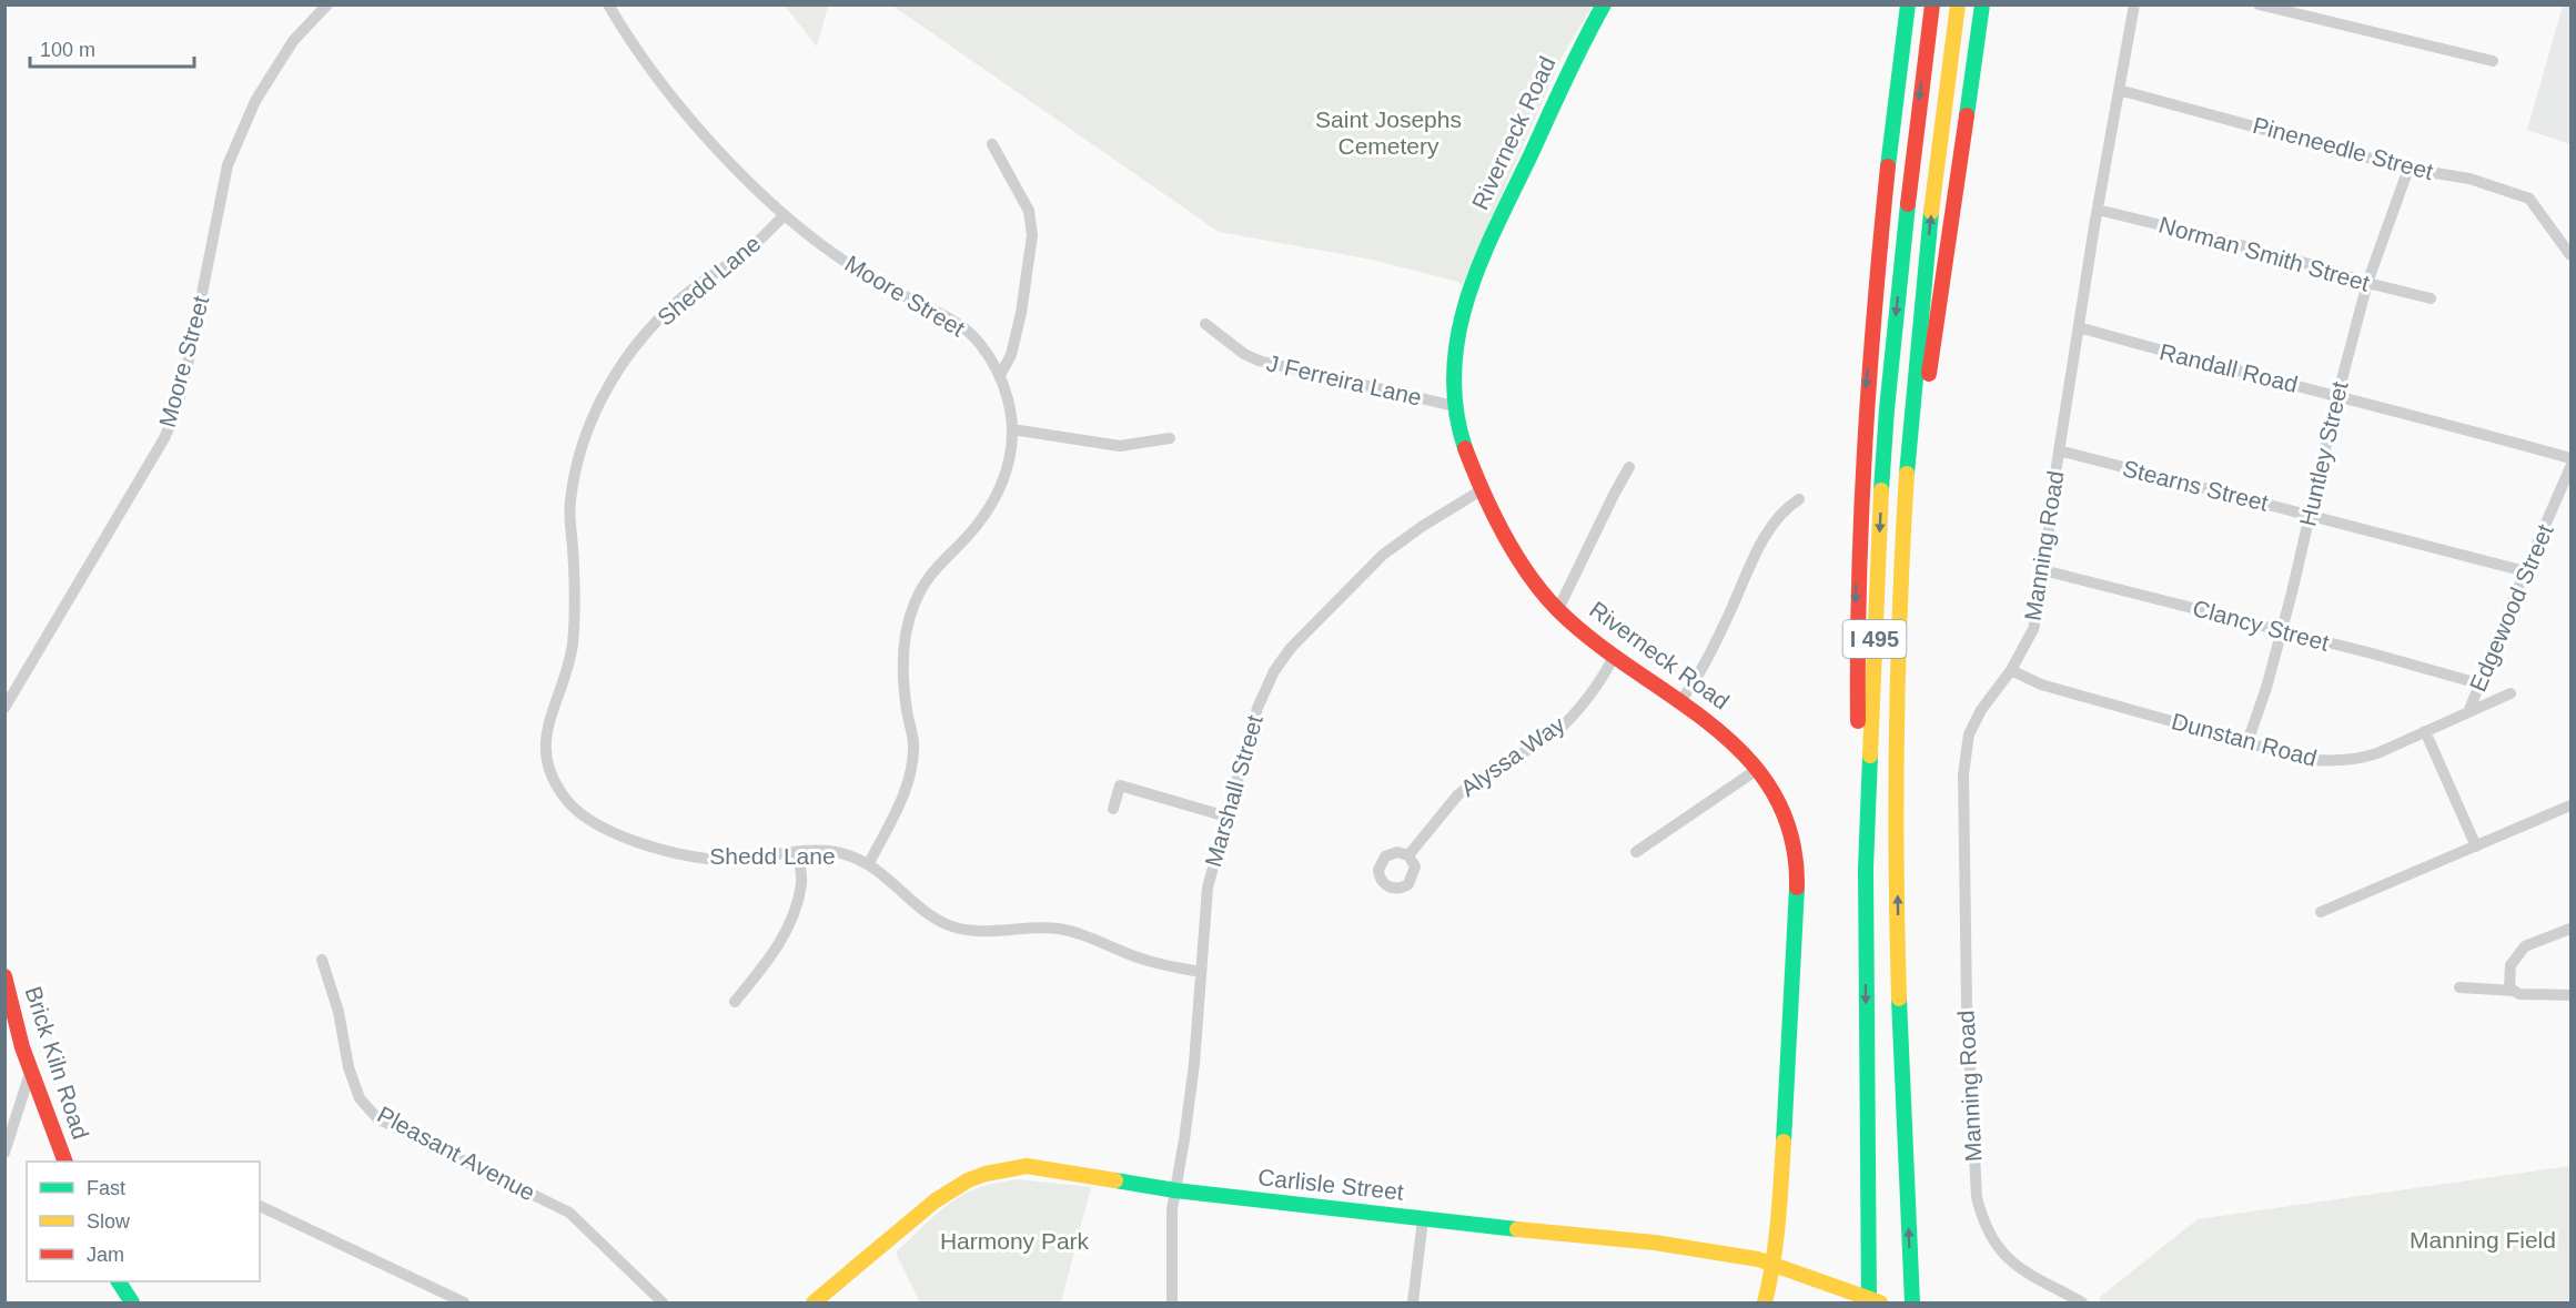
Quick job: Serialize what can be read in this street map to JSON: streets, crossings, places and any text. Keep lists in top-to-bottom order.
{
  "streets": {
    "main road": [
      "Riverneck Road",
      "I 495",
      "Brick Kiln Road",
      "Carlisle Street"
    ],
    "street": [
      "Pineneedle Street",
      "Norman Smith Street",
      "Shedd Lane",
      "Moore Street",
      "Randall Road",
      "J Ferreira Lane",
      "Huntley Street",
      "Stearns Street",
      "Manning Road",
      "Edgewood Street",
      "Clancy Street",
      "Dunstan Road",
      "Alyssa Way",
      "Marshall Street",
      "Pleasant Avenue"
    ]
  },
  "crossings": [
    ["Riverneck Road", "J Ferreira Lane"],
    ["Riverneck Road", "Alyssa Way"],
    ["Riverneck Road", "Marshall Street"],
    ["Riverneck Road", "Carlisle Street"],
    ["Pineneedle Street", "Huntley Street"],
    ["Pineneedle Street", "Manning Road"],
    ["Norman Smith Street", "Huntley Street"],
    ["Norman Smith Street", "Manning Road"],
    ["Shedd Lane", "Moore Street"],
    ["Shedd Lane", "Marshall Street"],
    ["Randall Road", "Huntley Street"],
    ["Randall Road", "Manning Road"],
    ["Huntley Street", "Stearns Street"],
    ["Huntley Street", "Clancy Street"],
    ["Huntley Street", "Dunstan Road"],
    ["Stearns Street", "Manning Road"],
    ["Stearns Street", "Edgewood Street"],
    ["Manning Road", "Clancy Street"],
    ["Manning Road", "Dunstan Road"],
    ["Edgewood Street", "Clancy Street"],
    ["Edgewood Street", "Dunstan Road"],
    ["Marshall Street", "Carlisle Street"]
  ],
  "parks": ["Saint Josephs Cemetery", "Manning Field", "Harmony Park"],
  "legend": ["Fast", "Slow", "Jam"],
  "scale_bar": "100 m"
}
